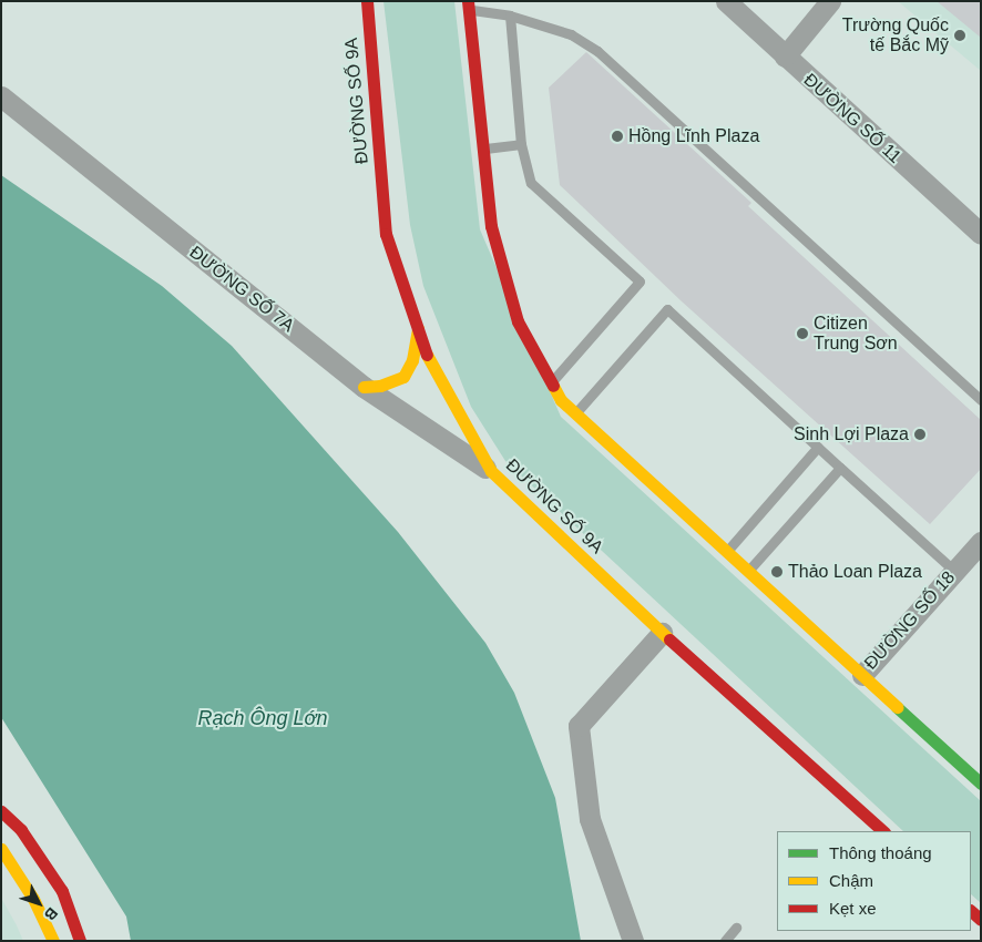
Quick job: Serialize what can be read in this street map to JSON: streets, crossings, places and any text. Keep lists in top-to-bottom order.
{
  "streets": {
    "main road": ["ĐƯỜNG SỐ 9A"],
    "street": ["ĐƯỜNG SỐ 11", "ĐƯỜNG SỐ 7A", "ĐƯỜNG SỐ 18"]
  },
  "crossings": [
    ["ĐƯỜNG SỐ 9A", "ĐƯỜNG SỐ 7A"]
  ],
  "water": ["Rạch Ông Lớn"],
  "places": [
    "Trường Quốc tế Bắc Mỹ",
    "Hồng Lĩnh Plaza",
    "Citizen Trung Sơn",
    "Sinh Lợi Plaza",
    "Thảo Loan Plaza"
  ],
  "legend": ["Thông thoáng", "Chậm", "Kẹt xe"],
  "north": "bottom right"
}
